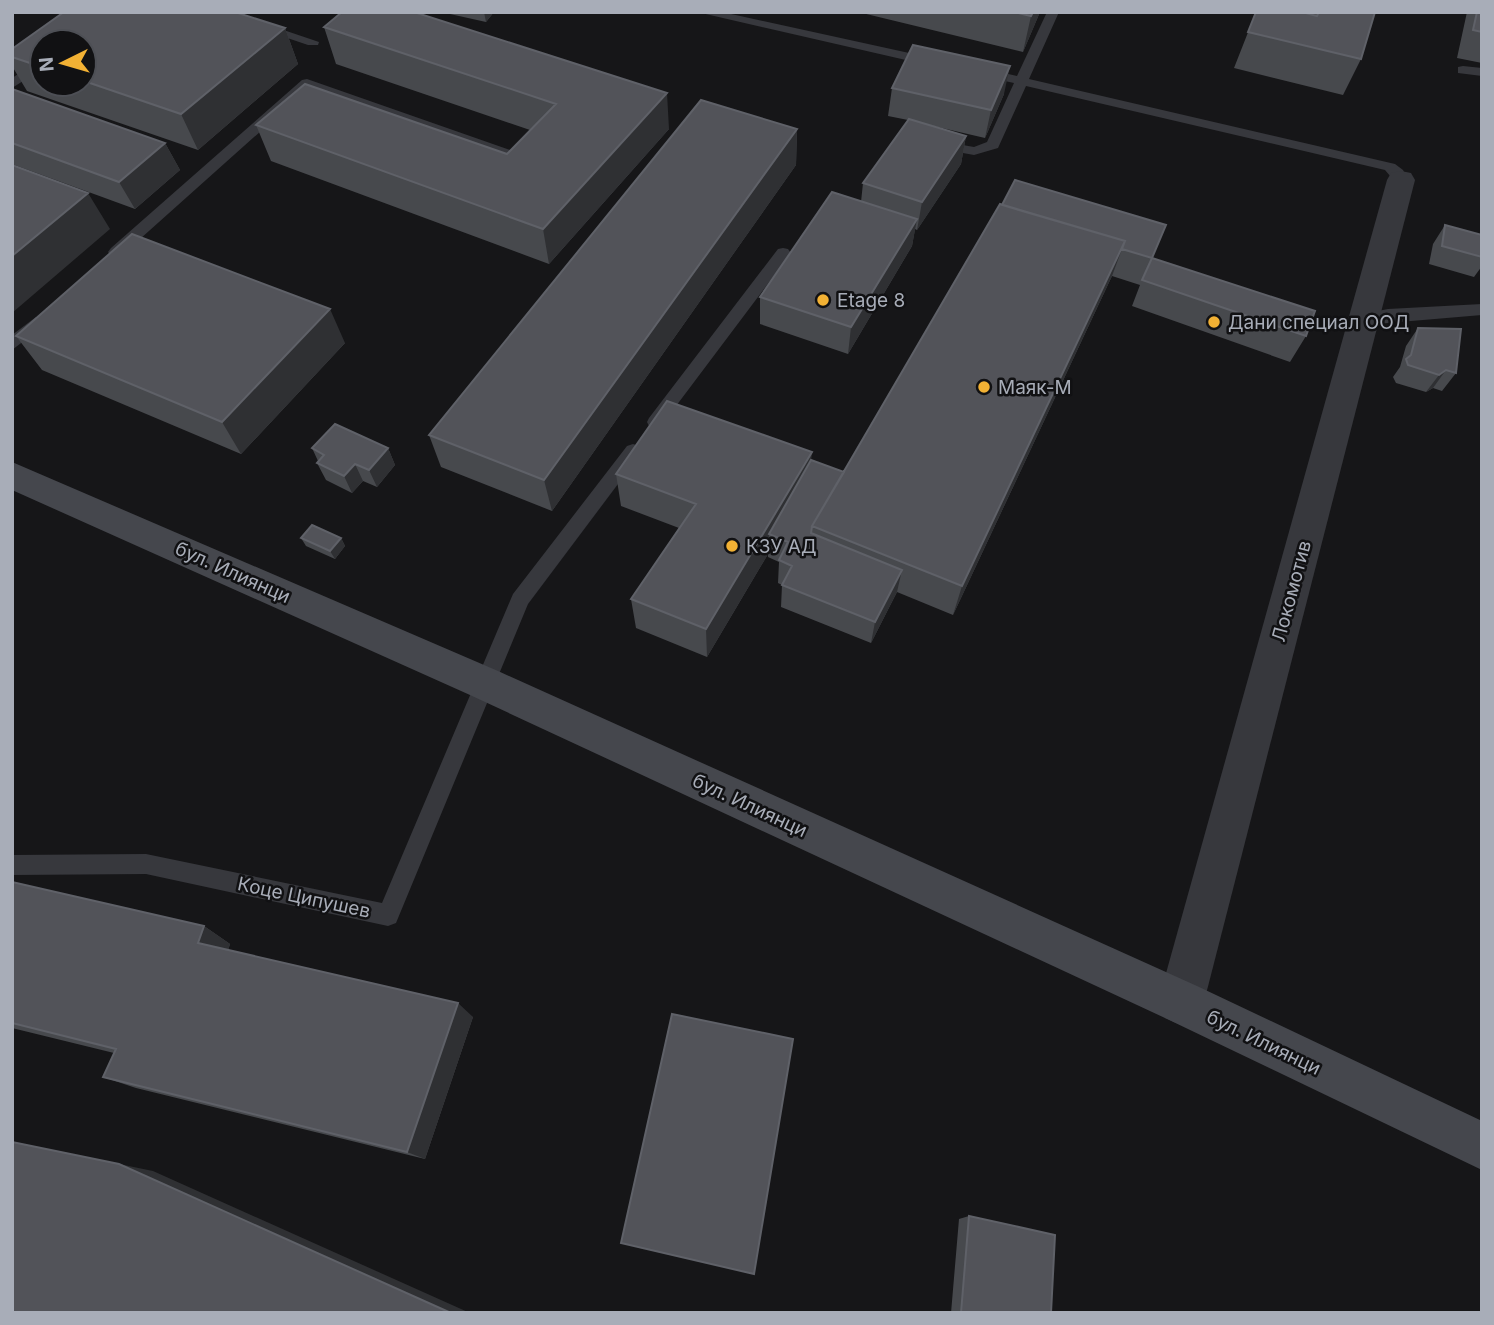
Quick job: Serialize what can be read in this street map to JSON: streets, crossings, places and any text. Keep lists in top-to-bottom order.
{
  "streets": {
    "street": ["бул. Илиянци", "Локомотив"],
    "lane": ["Коце Ципушев"]
  },
  "crossings": [
    ["бул. Илиянци", "Локомотив"],
    ["бул. Илиянци", "Коце Ципушев"]
  ],
  "places": [
    "Etage 8",
    "Дани специал ООД",
    "Маяк-М",
    "КЗУ АД"
  ],
  "north": "left"
}
